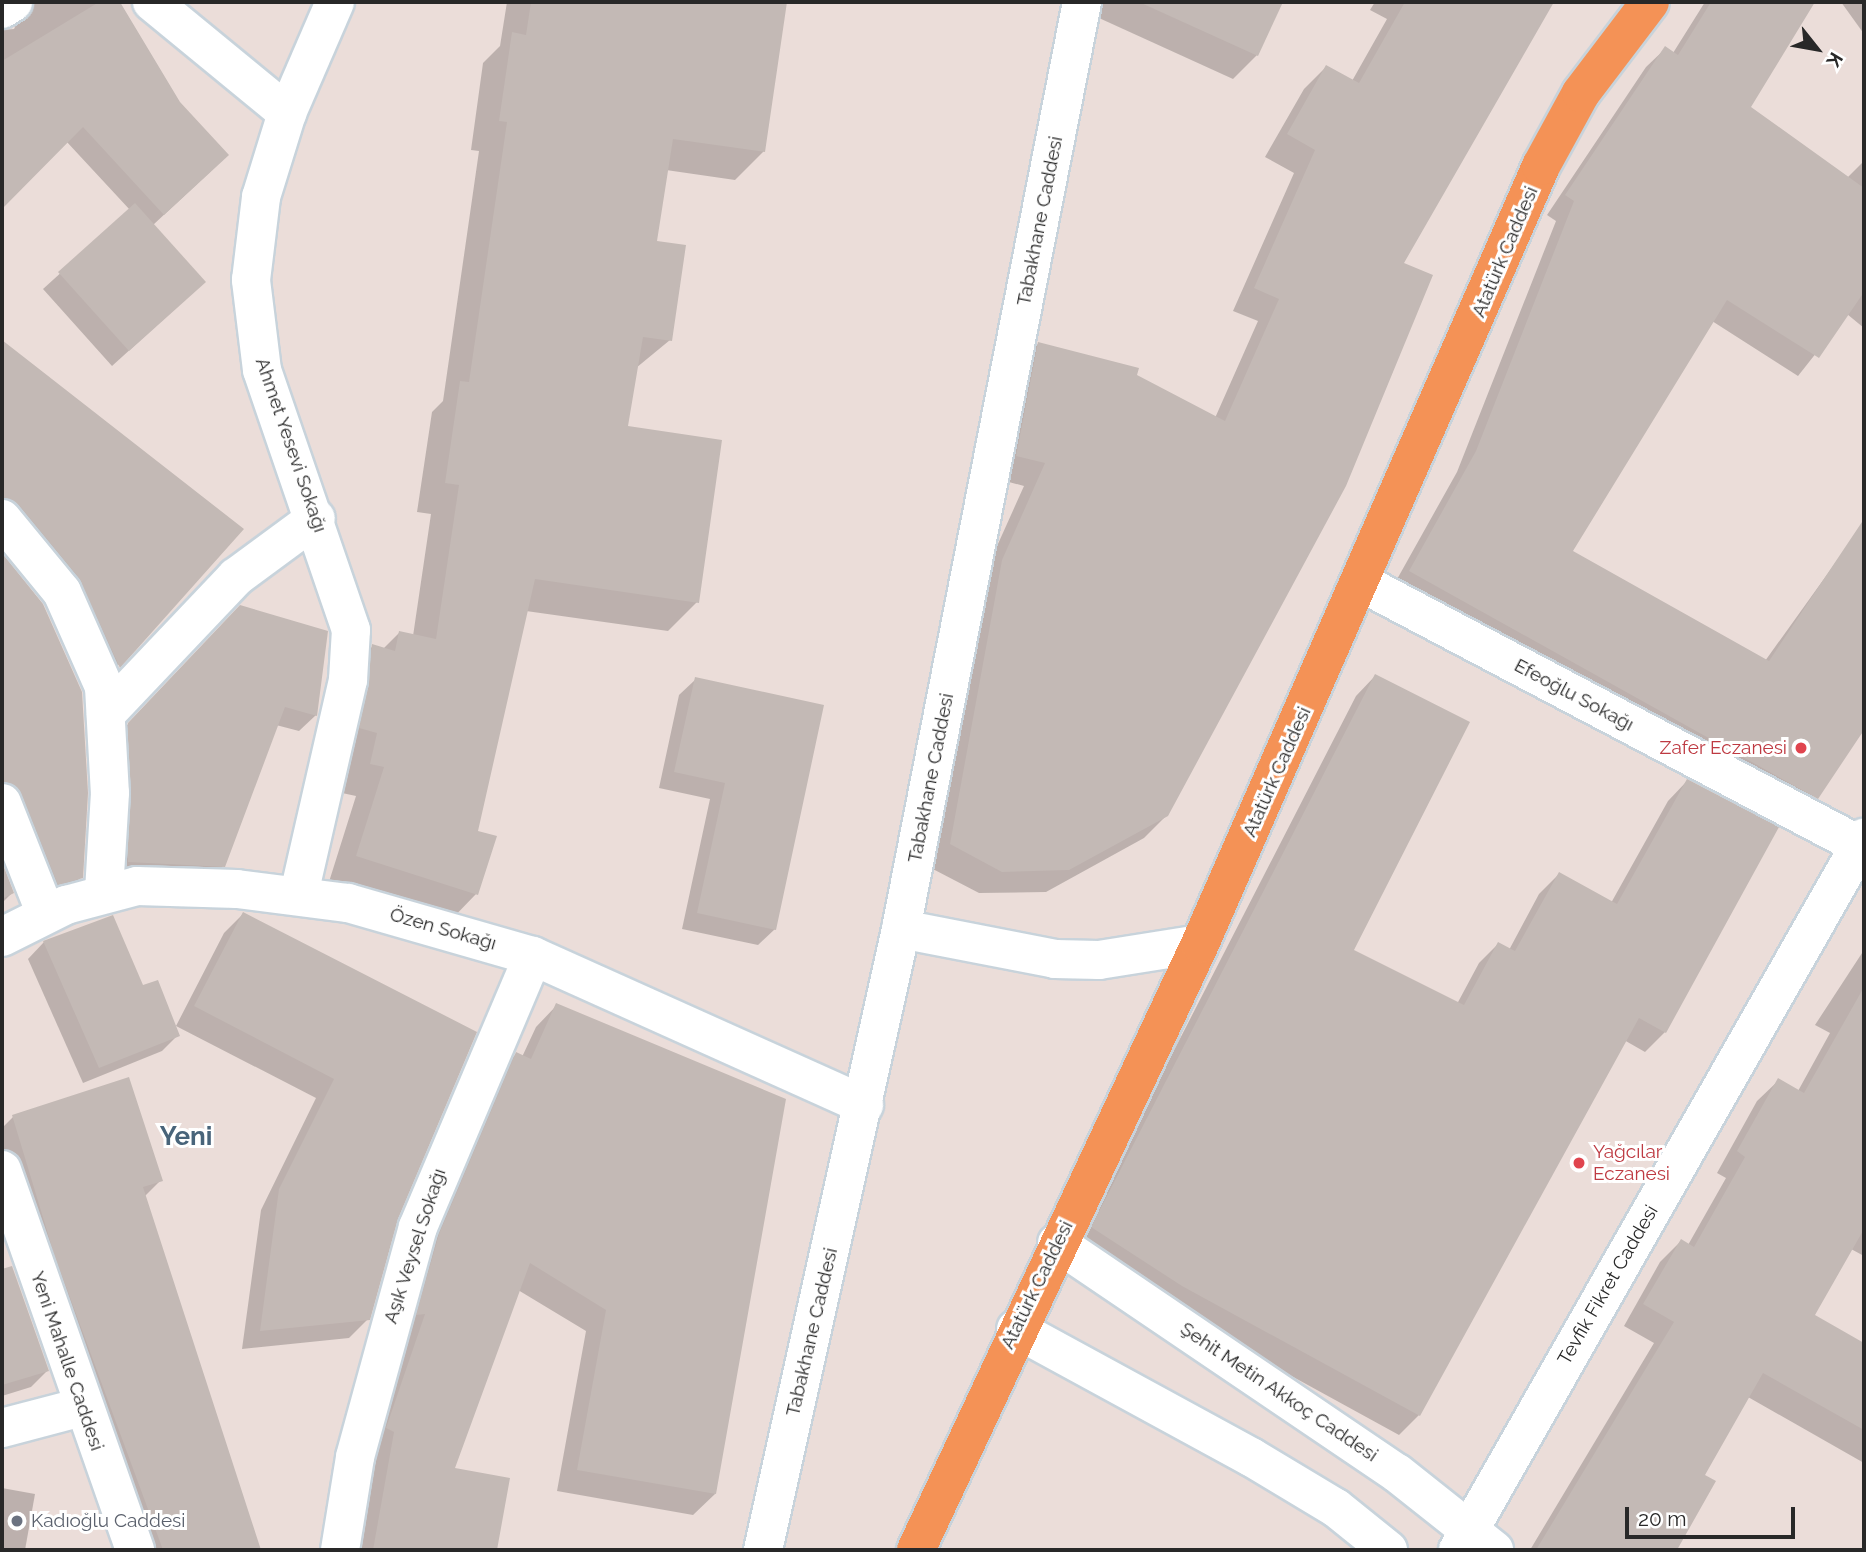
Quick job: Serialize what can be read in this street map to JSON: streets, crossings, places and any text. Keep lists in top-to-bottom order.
{
  "streets": {
    "main road": ["Atatürk Caddesi"],
    "street": [
      "Tabakhane Caddesi",
      "Ahmet Yesevi Sokağı",
      "Efeoğlu Sokağı",
      "Özen Sokağı",
      "Aşık Veysel Sokağı",
      "Tevfik Fikret Caddesi",
      "Yeni Mahalle Caddesi",
      "Şehit Metin Akkoç Caddesi"
    ]
  },
  "crossings": [
    ["Tabakhane Caddesi", "Özen Sokağı"],
    ["Atatürk Caddesi", "Efeoğlu Sokağı"],
    ["Atatürk Caddesi", "Şehit Metin Akkoç Caddesi"],
    ["Ahmet Yesevi Sokağı", "Özen Sokağı"],
    ["Efeoğlu Sokağı", "Tevfik Fikret Caddesi"],
    ["Özen Sokağı", "Aşık Veysel Sokağı"],
    ["Tevfik Fikret Caddesi", "Şehit Metin Akkoç Caddesi"]
  ],
  "districts": ["Yeni"],
  "places": ["Zafer Eczanesi", "Yağcılar Eczanesi", "Kadıoğlu Caddesi"],
  "scale_bar": "20 m",
  "north": "bottom right"
}
